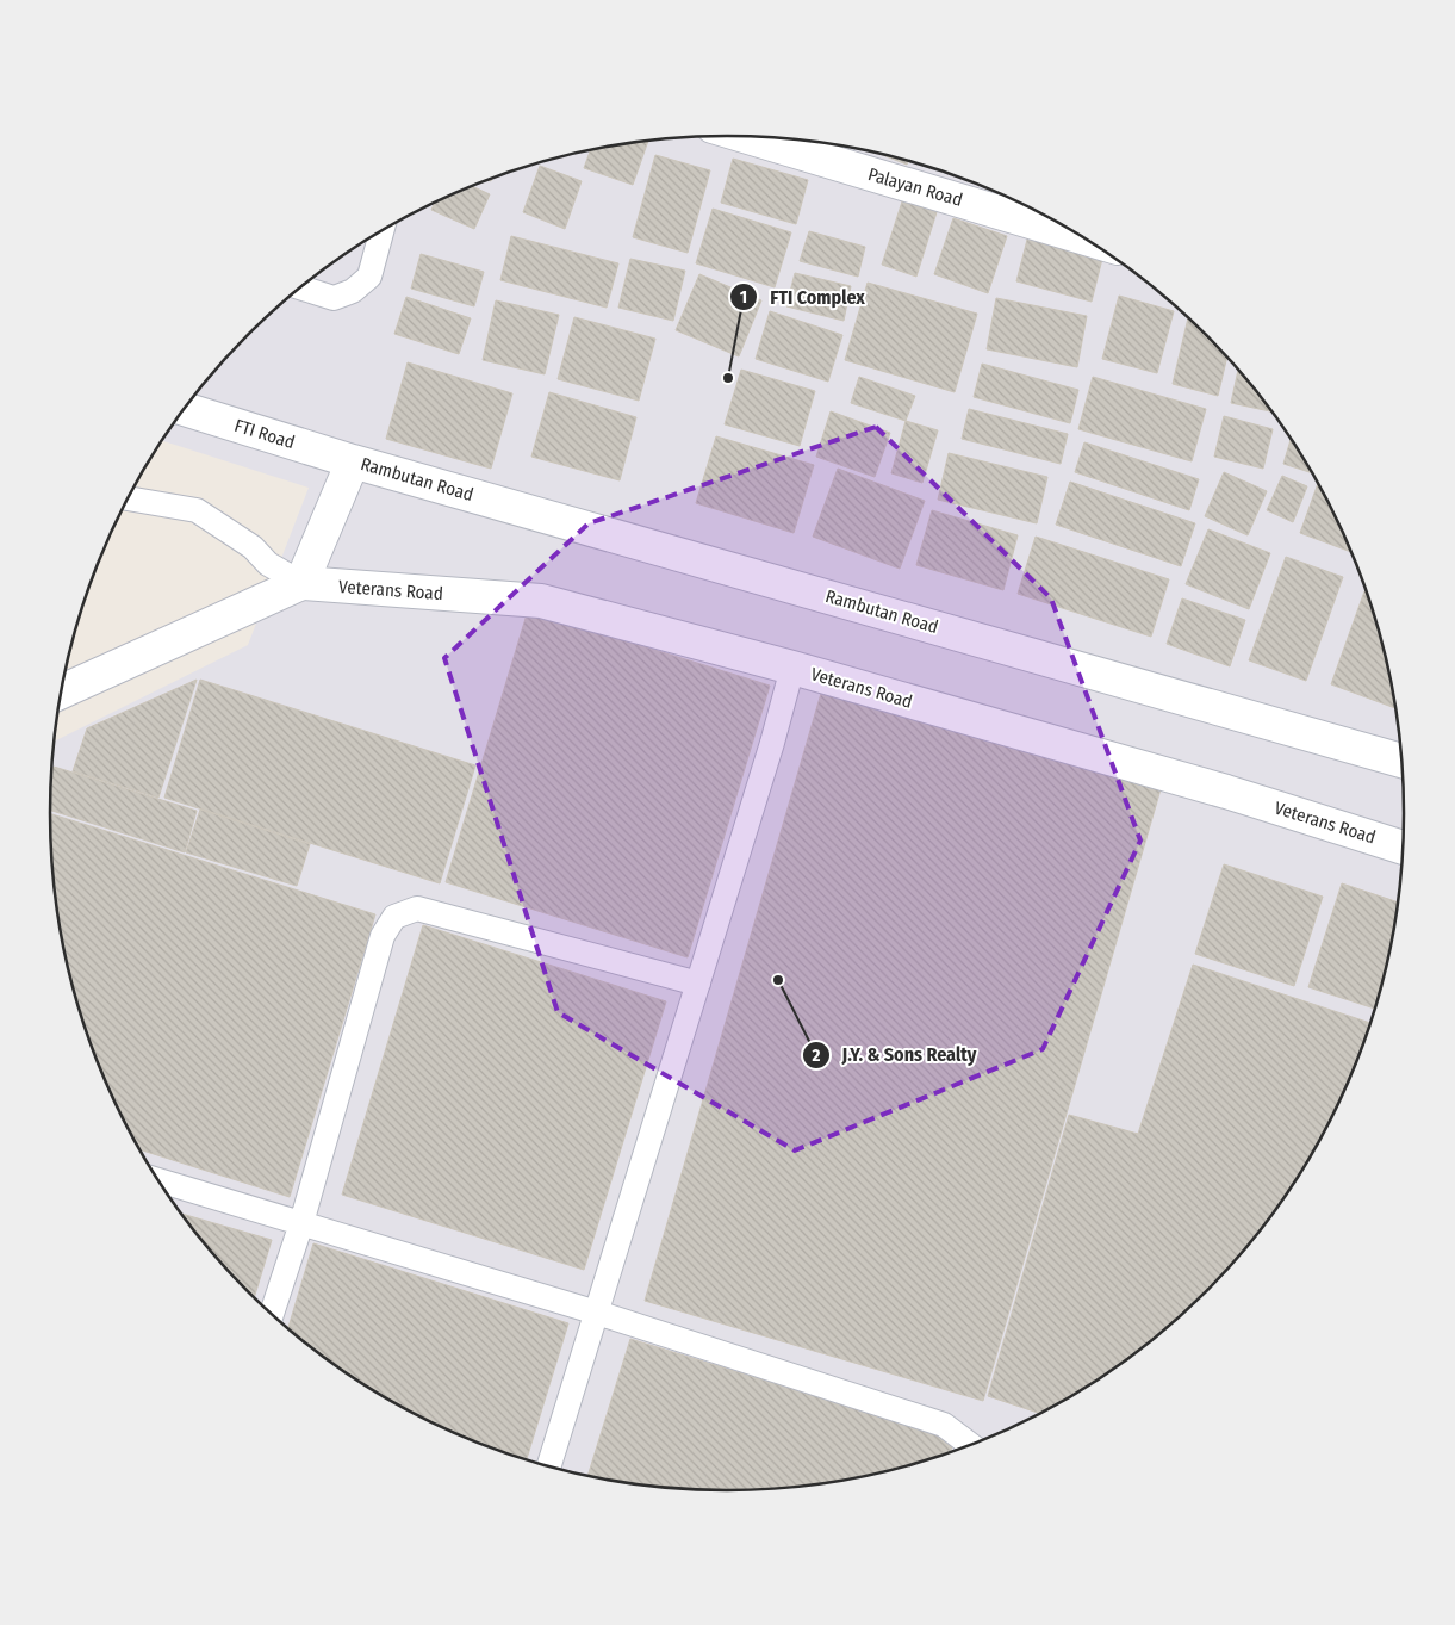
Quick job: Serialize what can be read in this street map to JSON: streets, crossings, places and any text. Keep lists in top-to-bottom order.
{
  "streets": {
    "street": [
      "Palayan Road",
      "FTI Road",
      "Rambutan Road",
      "Veterans Road"
    ]
  },
  "crossings": [
    ["FTI Road", "Rambutan Road"]
  ],
  "places": ["FTI Complex", "J.Y. & Sons Realty"]
}
